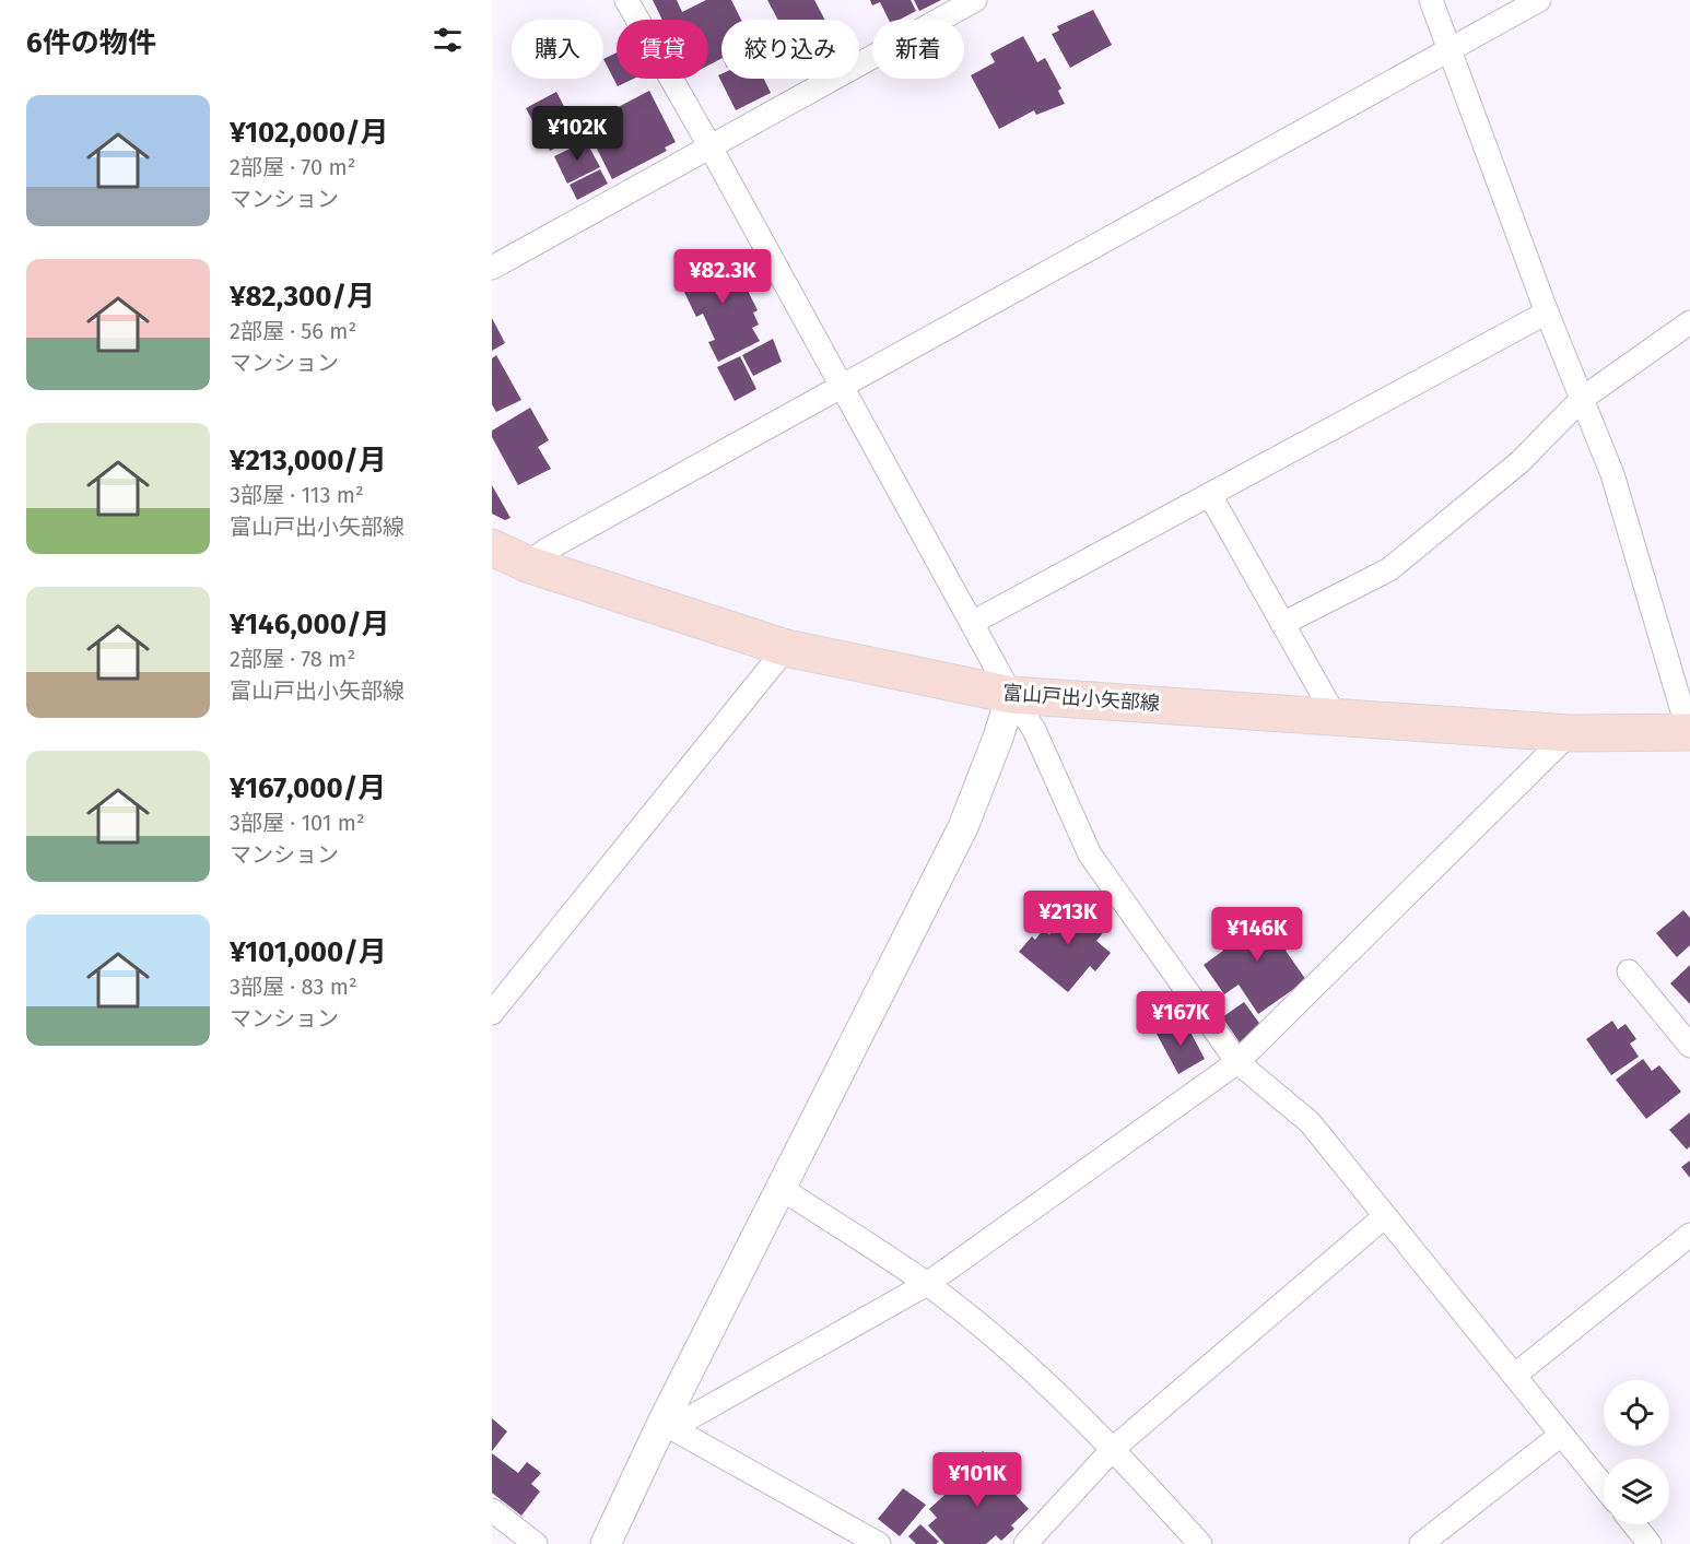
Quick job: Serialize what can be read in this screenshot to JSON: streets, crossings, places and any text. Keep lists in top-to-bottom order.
{
  "streets": {
    "main road": ["富山戸出小矢部線"]
  },
  "page": {
    "heading": "6件の物件",
    "chip": [
      "購入",
      "賃貸",
      "絞り込み",
      "新着"
    ],
    "list": [
      {
        "name": "¥102,000/月",
        "note": "2部屋 · 70 m² · マンション"
      },
      {
        "name": "¥82,300/月",
        "note": "2部屋 · 56 m² · マンション"
      },
      {
        "name": "¥213,000/月",
        "note": "3部屋 · 113 m² · 富山戸出小矢部線"
      },
      {
        "name": "¥146,000/月",
        "note": "2部屋 · 78 m² · 富山戸出小矢部線"
      },
      {
        "name": "¥167,000/月",
        "note": "3部屋 · 101 m² · マンション"
      },
      {
        "name": "¥101,000/月",
        "note": "3部屋 · 83 m² · マンション"
      }
    ],
    "price": [
      "¥102K",
      "¥82.3K",
      "¥213K",
      "¥146K",
      "¥167K",
      "¥101K"
    ]
  }
}
